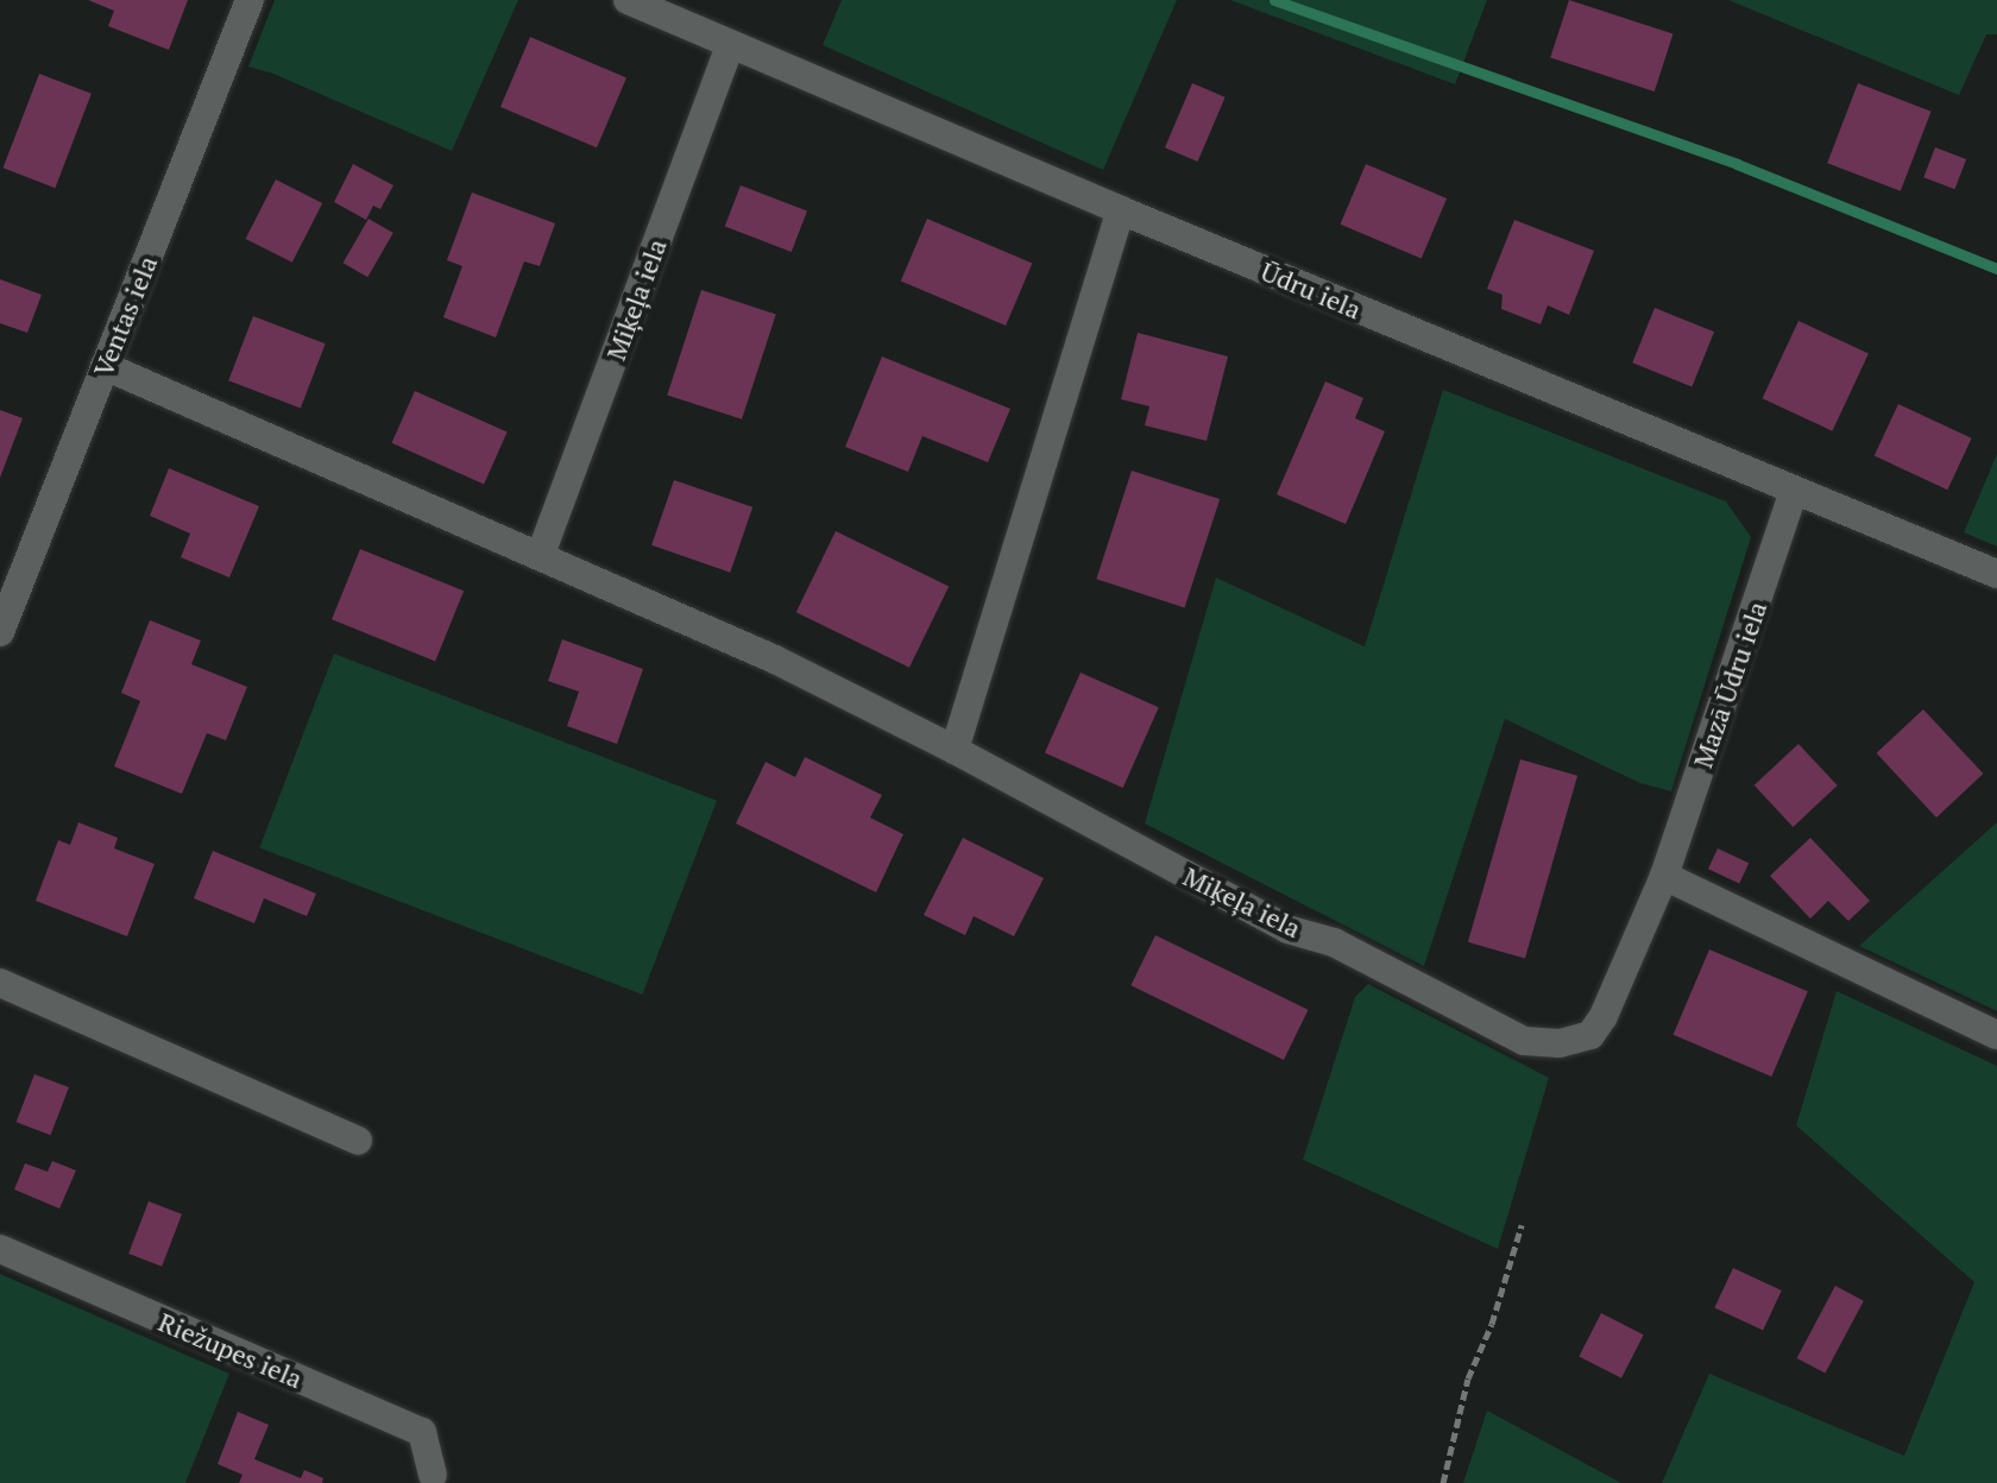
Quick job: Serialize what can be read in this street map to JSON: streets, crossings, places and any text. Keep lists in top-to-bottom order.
{
  "streets": {
    "street": [
      "Ūdru iela",
      "Miķeļa iela",
      "Ventas iela",
      "Mazā Ūdru iela",
      "Riežupes iela"
    ]
  },
  "crossings": [
    ["Ūdru iela", "Miķeļa iela"],
    ["Ūdru iela", "Mazā Ūdru iela"],
    ["Miķeļa iela", "Ventas iela"],
    ["Miķeļa iela", "Mazā Ūdru iela"]
  ]
}
